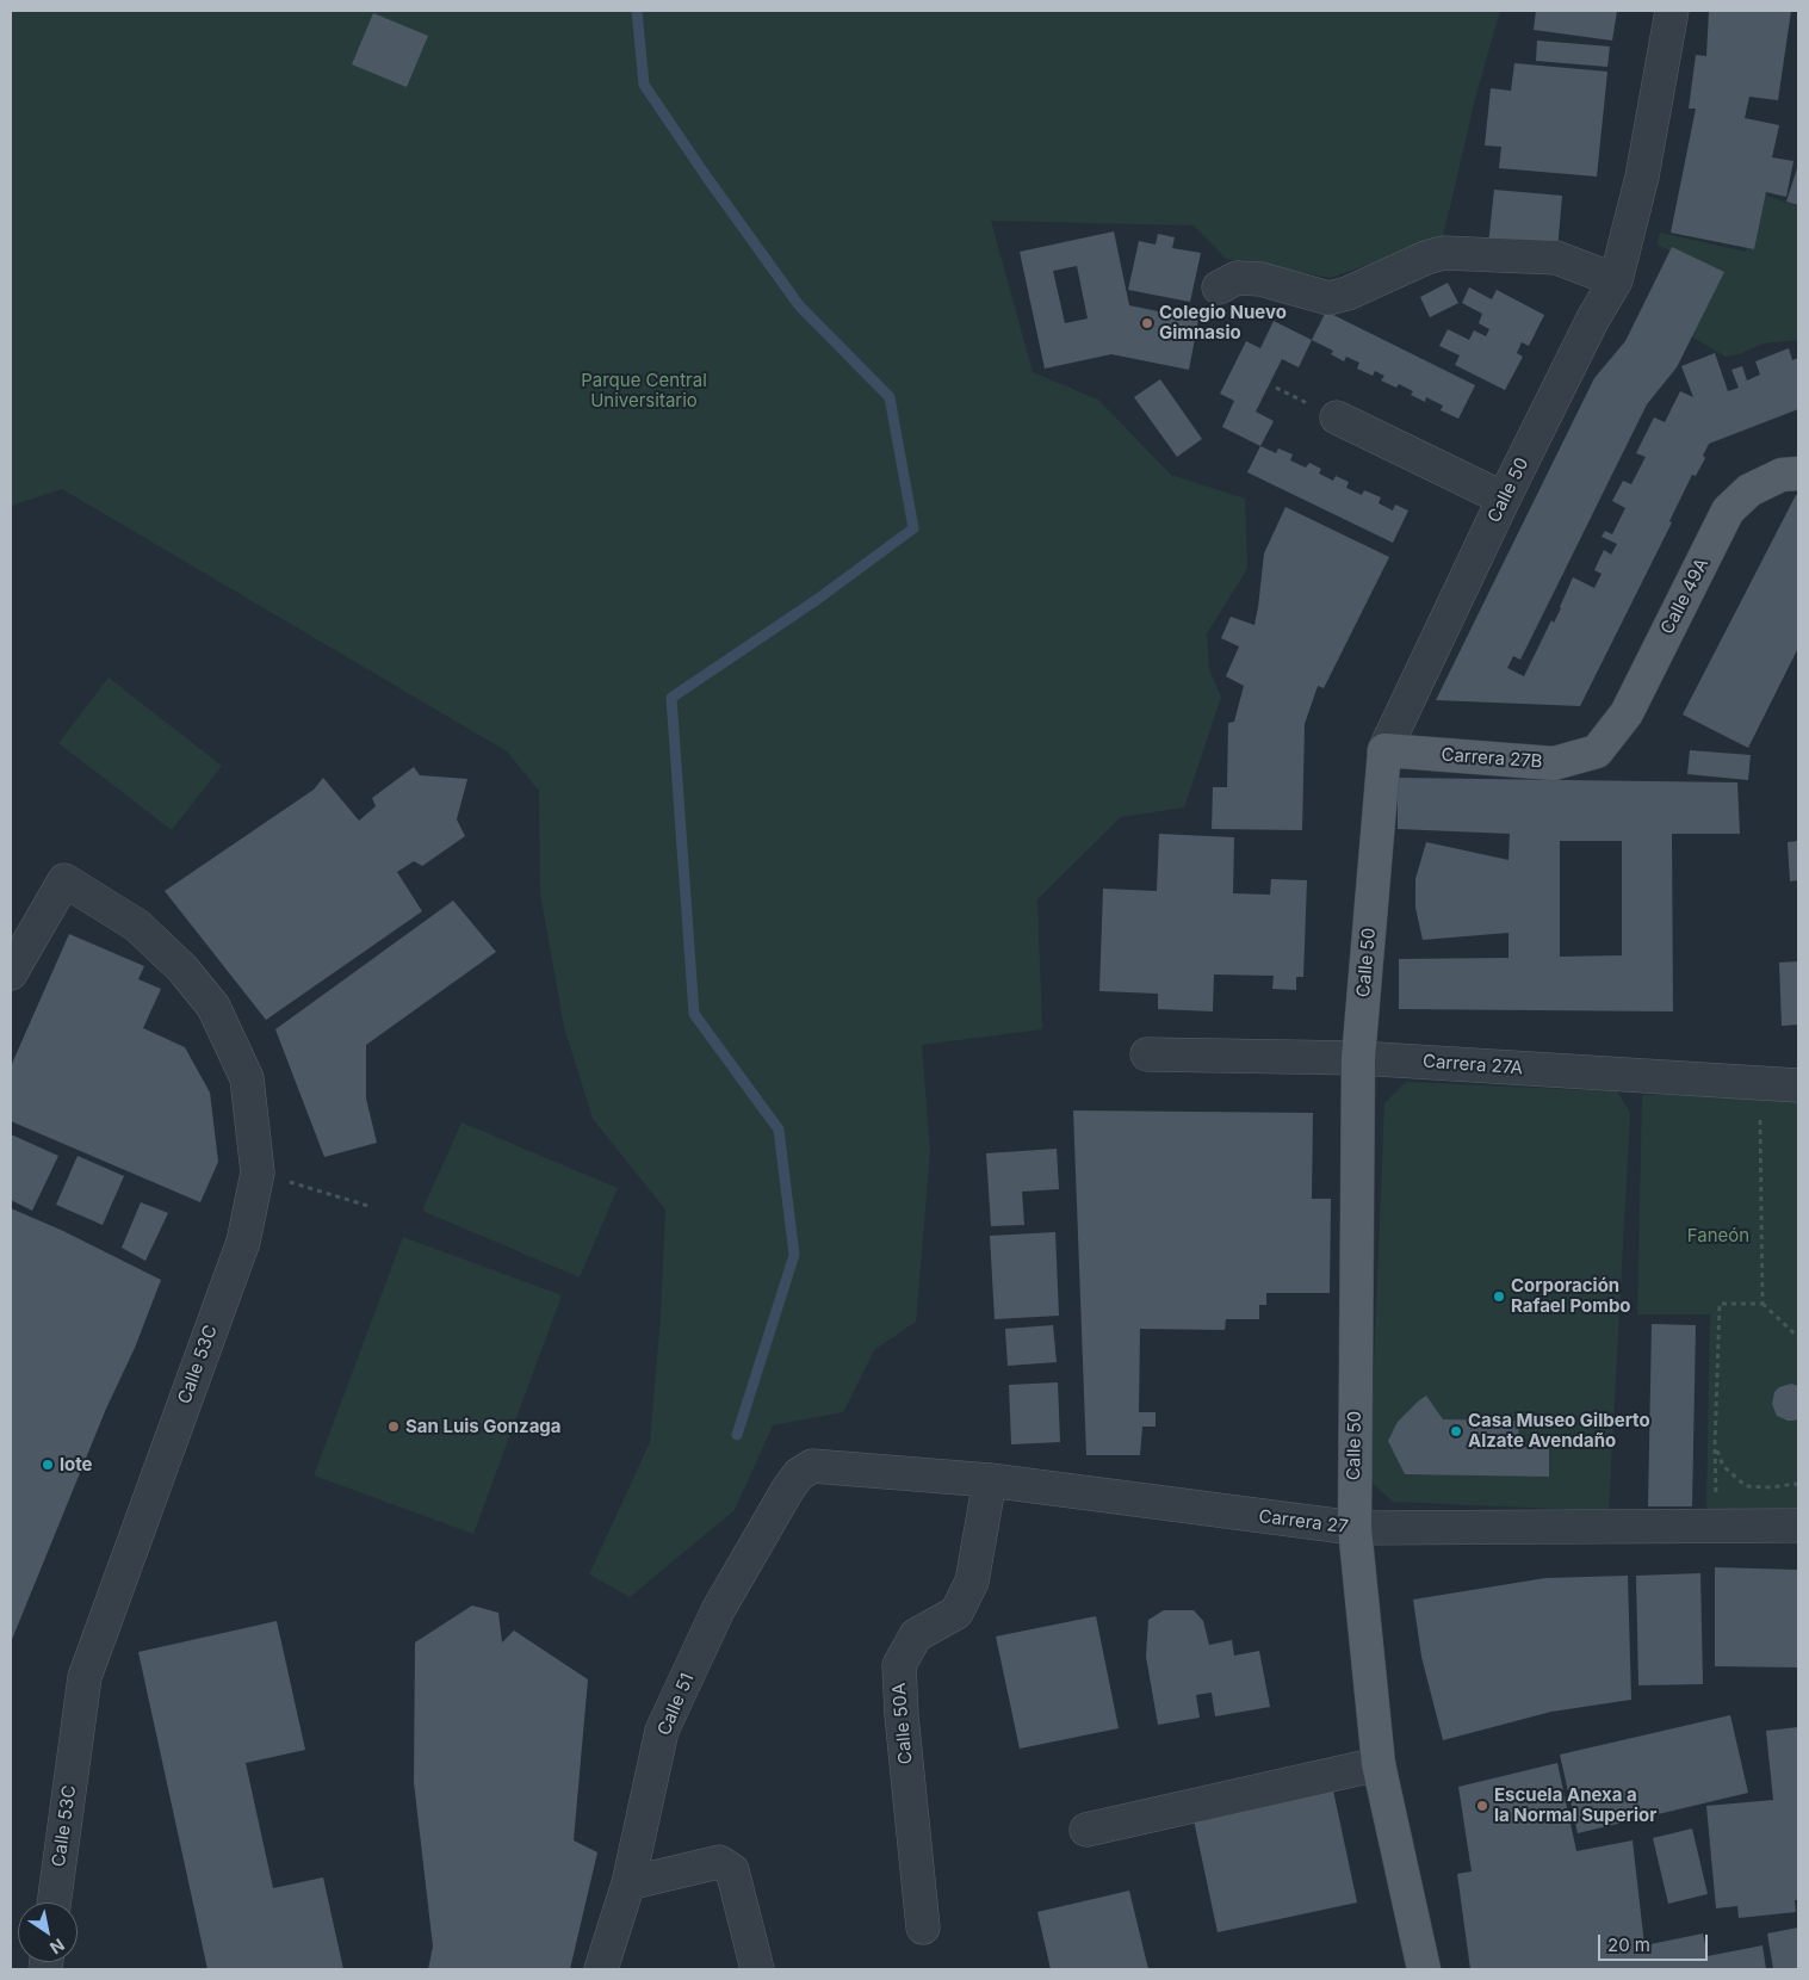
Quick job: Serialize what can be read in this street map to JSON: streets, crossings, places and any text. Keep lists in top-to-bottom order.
{
  "streets": {
    "main road": ["Calle 50", "Calle 49A", "Carrera 27B"],
    "street": [
      "Carrera 27A",
      "Calle 53C",
      "Carrera 27",
      "Calle 51",
      "Calle 50A"
    ]
  },
  "crossings": [
    ["Calle 50", "Carrera 27B"],
    ["Calle 50", "Carrera 27A"],
    ["Calle 50", "Carrera 27"],
    ["Calle 49A", "Carrera 27B"],
    ["Carrera 27", "Calle 51"],
    ["Carrera 27", "Calle 50A"]
  ],
  "parks": ["Parque Central Universitario", "Faneón"],
  "places": [
    "Colegio Nuevo Gimnasio",
    "Corporación Rafael Pombo",
    "San Luis Gonzaga",
    "Casa Museo Gilberto Alzate Avendaño",
    "lote",
    "Escuela Anexa a la Normal Superior"
  ],
  "scale_bar": "20 m",
  "north": "bottom right"
}
